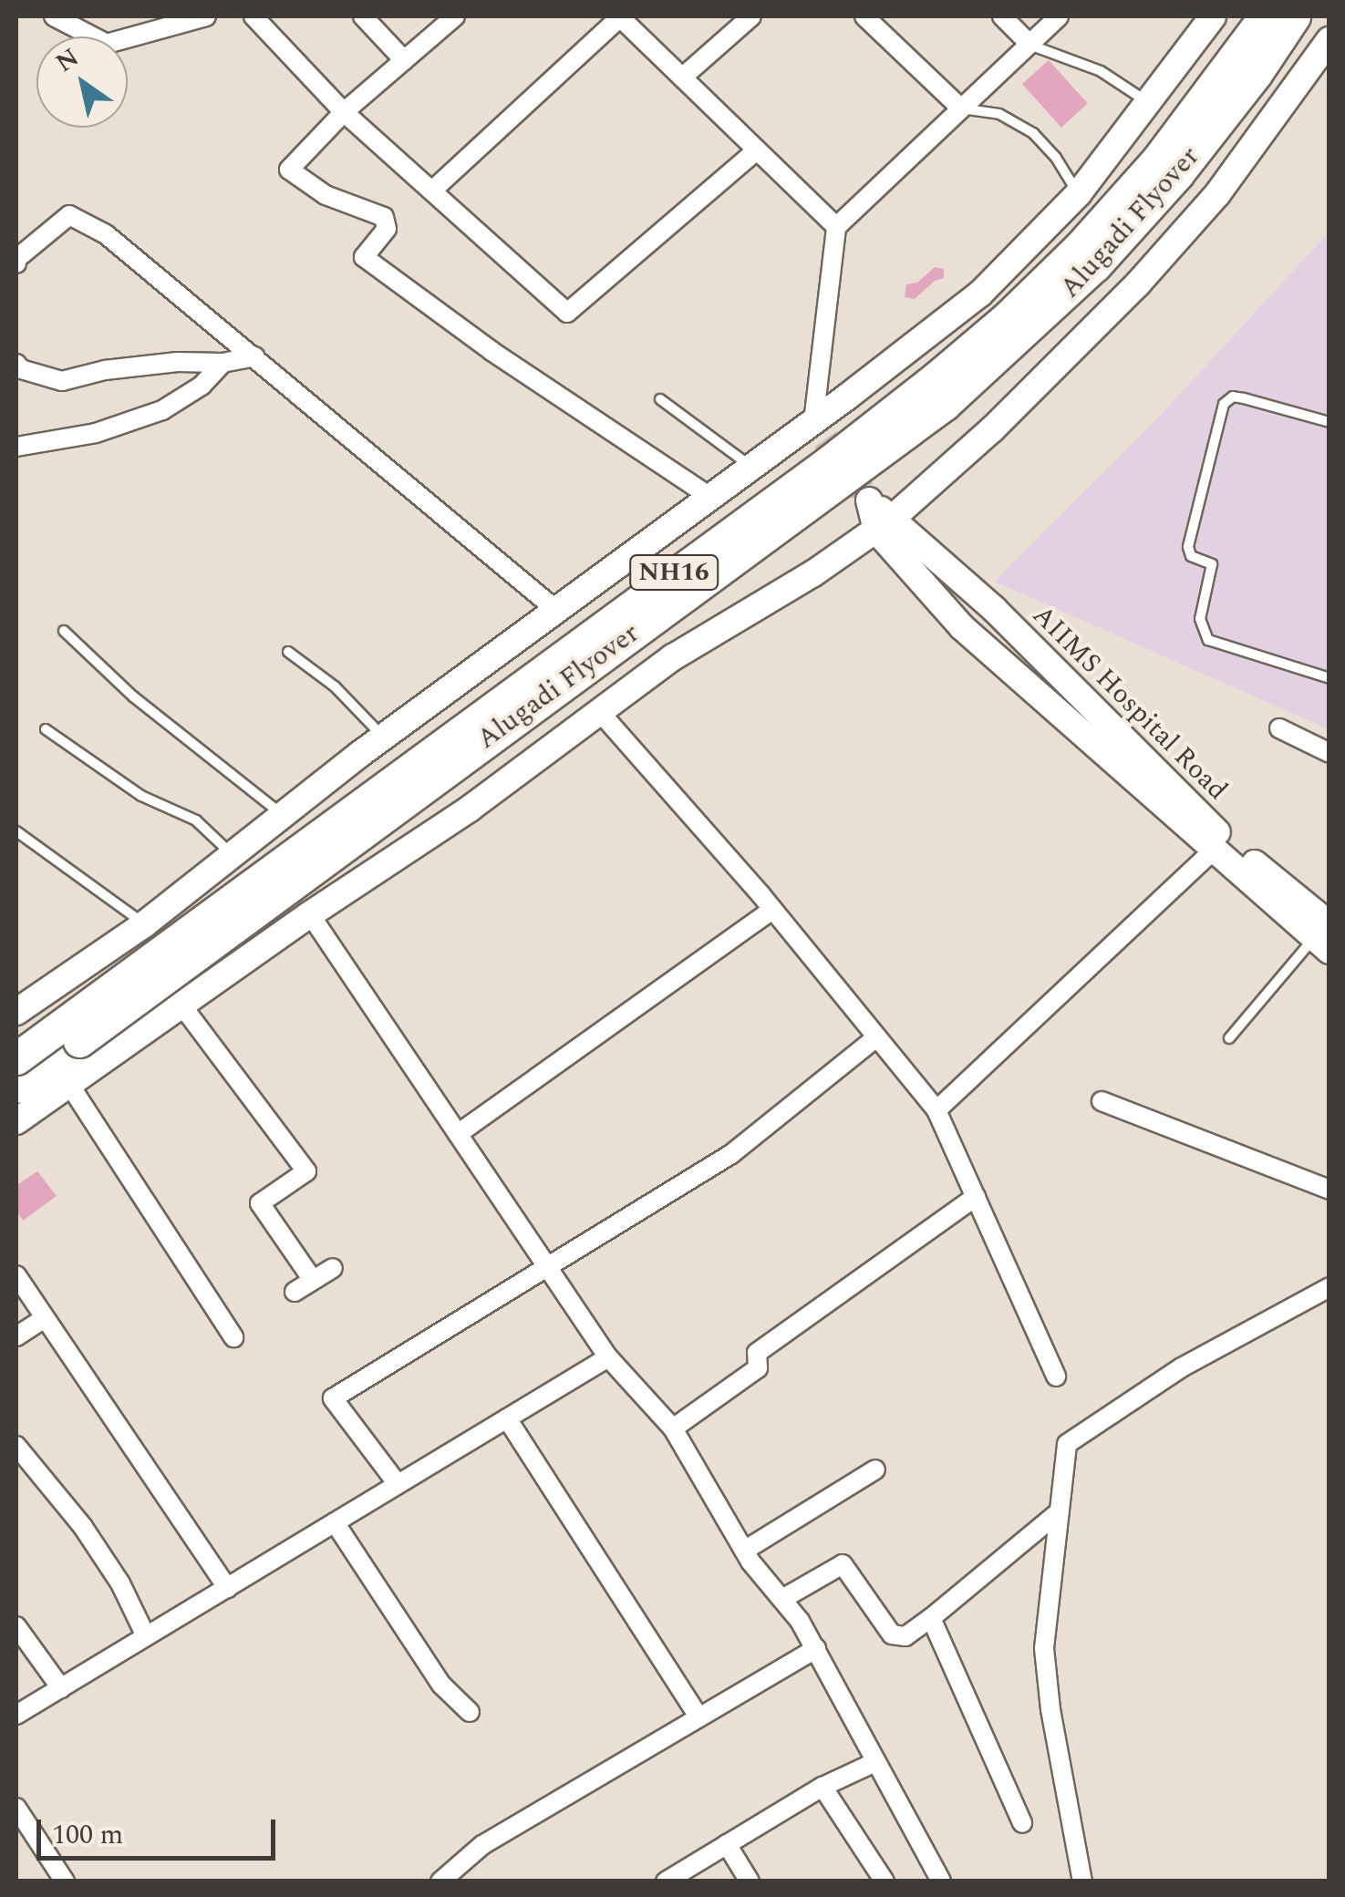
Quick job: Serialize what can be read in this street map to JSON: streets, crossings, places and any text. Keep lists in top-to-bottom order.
{
  "streets": {
    "highway": ["Alugadi Flyover", "NH16"],
    "street": ["AIIMS Hospital Road"]
  },
  "scale_bar": "100 m",
  "north": "top left"
}
